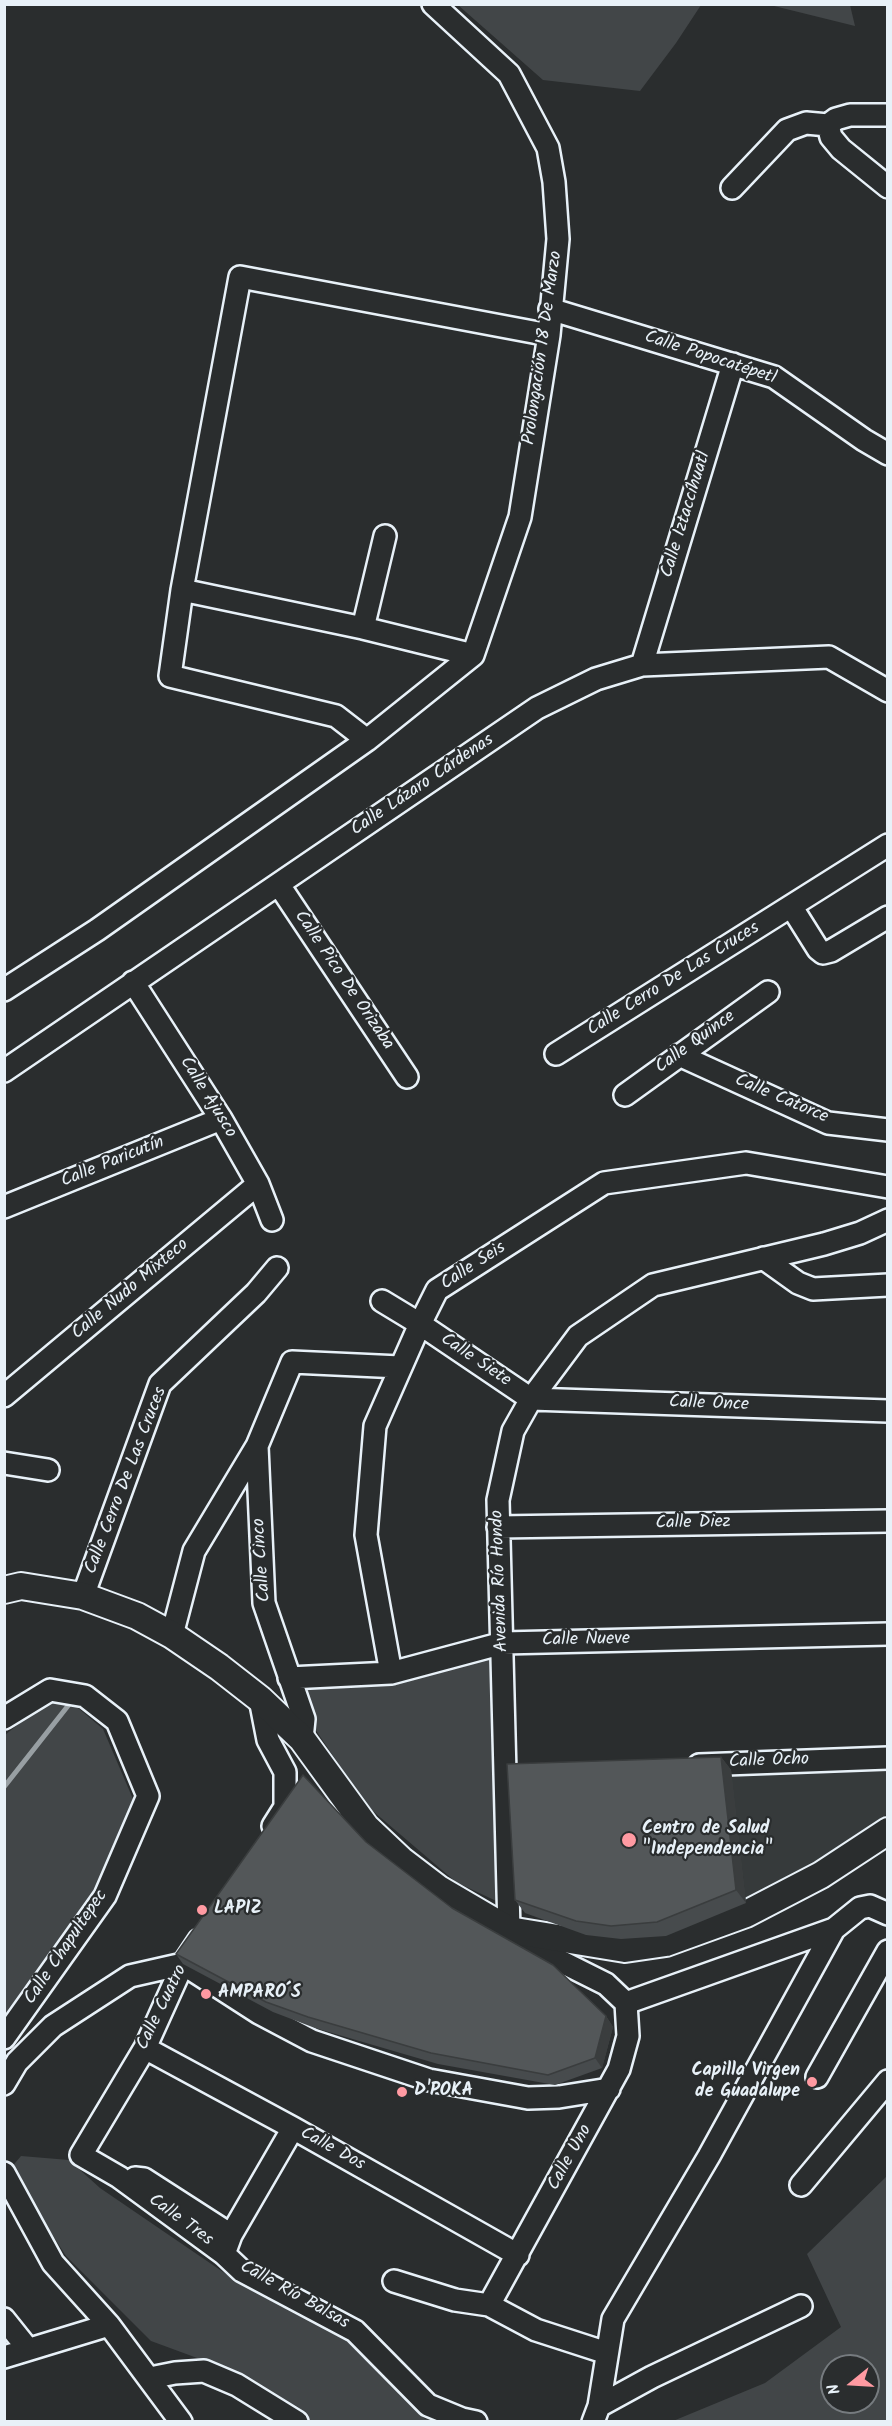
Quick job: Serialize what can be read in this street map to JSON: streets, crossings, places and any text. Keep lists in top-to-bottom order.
{
  "streets": {
    "street": [
      "Prolongación 18 De Marzo",
      "Calle Popocatépetl",
      "Calle Iztaccíhuatl",
      "Calle Lázaro Cárdenas",
      "Calle Cerro De Las Cruces",
      "Calle Pico De Orizaba",
      "Calle Quince",
      "Calle Ajusco",
      "Calle Catorce",
      "Calle Paricutín",
      "Calle Seis",
      "Calle Nudo Mixteco",
      "Calle Siete",
      "Calle Once",
      "Calle Diez",
      "Calle Cinco",
      "Avenida Río Hondo",
      "Calle Nueve",
      "Calle Ocho",
      "Calle Chapultepec",
      "Calle Cuatro",
      "Calle Dos",
      "Calle Uno",
      "Calle Tres",
      "Calle Río Balsas"
    ]
  },
  "crossings": [
    ["Prolongación 18 De Marzo", "Calle Popocatépetl"],
    ["Calle Popocatépetl", "Calle Iztaccíhuatl"],
    ["Calle Iztaccíhuatl", "Calle Lázaro Cárdenas"],
    ["Calle Lázaro Cárdenas", "Calle Pico De Orizaba"],
    ["Calle Lázaro Cárdenas", "Calle Ajusco"],
    ["Calle Quince", "Calle Catorce"],
    ["Calle Ajusco", "Calle Paricutín"],
    ["Calle Ajusco", "Calle Nudo Mixteco"],
    ["Calle Seis", "Calle Siete"],
    ["Calle Seis", "Calle Nueve"],
    ["Calle Siete", "Calle Once"],
    ["Calle Siete", "Avenida Río Hondo"],
    ["Calle Once", "Avenida Río Hondo"],
    ["Calle Diez", "Avenida Río Hondo"],
    ["Calle Cinco", "Calle Nueve"],
    ["Avenida Río Hondo", "Calle Nueve"],
    ["Calle Cuatro", "Calle Dos"],
    ["Calle Cuatro", "Calle Tres"],
    ["Calle Dos", "Calle Uno"],
    ["Calle Dos", "Calle Tres"],
    ["Calle Tres", "Calle Río Balsas"]
  ],
  "places": [
    "Centro de Salud \"Independencia\"",
    "LAPIZ",
    "AMPARO´S",
    "Capilla Virgen de Guadalupe",
    "D'POKA"
  ],
  "north": "left"
}
